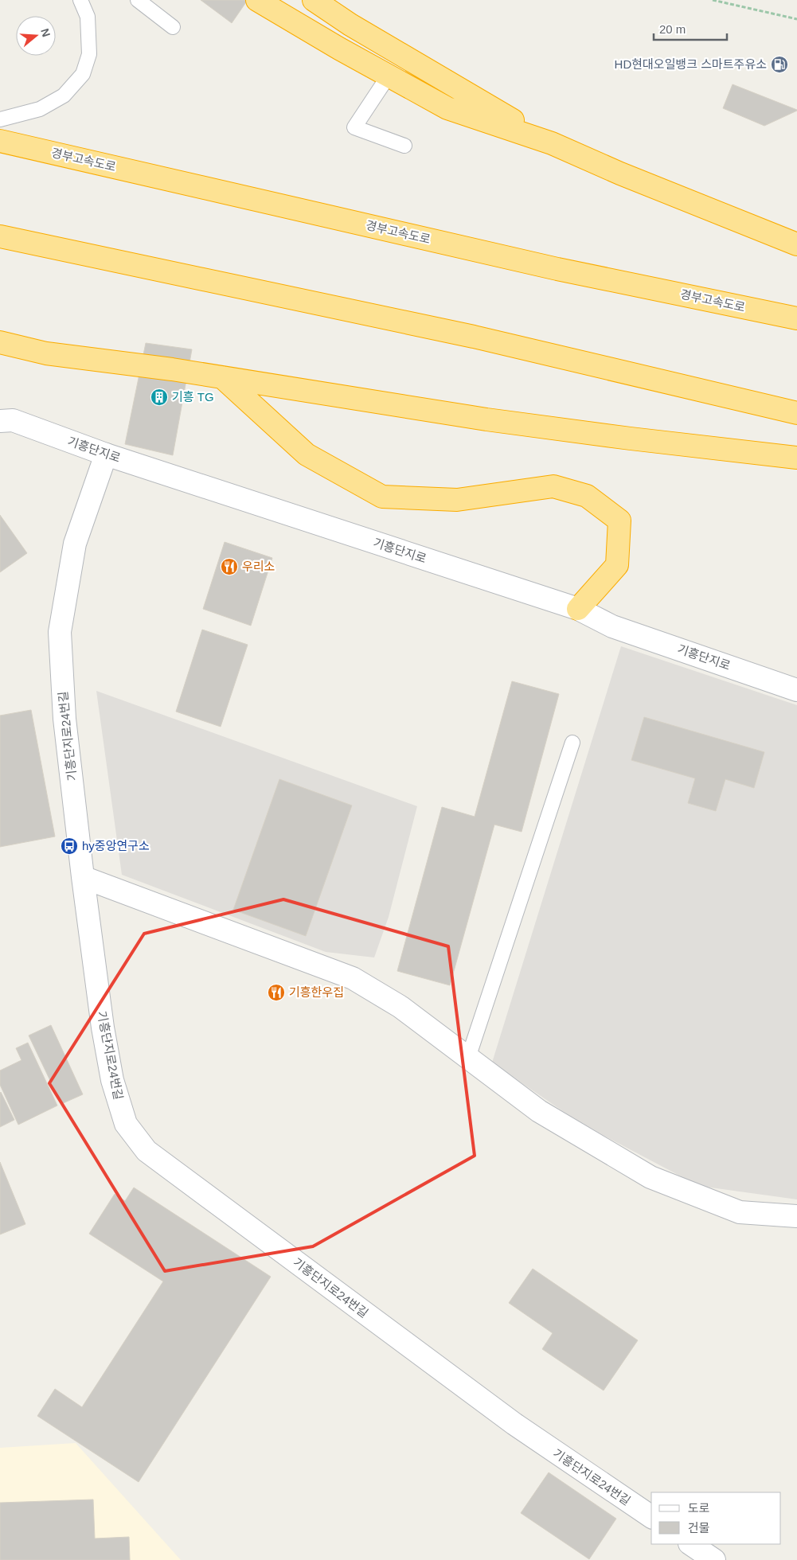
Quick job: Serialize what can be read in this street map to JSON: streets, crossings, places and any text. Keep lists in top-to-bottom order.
{
  "streets": {
    "highway": ["경부고속도로"],
    "street": ["기흥단지로", "기흥단지로24번길"]
  },
  "crossings": [
    ["기흥단지로", "기흥단지로24번길"]
  ],
  "places": {
    "fuel station": ["HD현대오일뱅크 스마트주유소"],
    "building": ["기흥 TG"],
    "restaurant": ["우리소", "기흥한우집"],
    "bus stop": ["hy중앙연구소"]
  },
  "legend": ["도로", "건물"],
  "scale_bar": "20 m",
  "north": "right"
}
